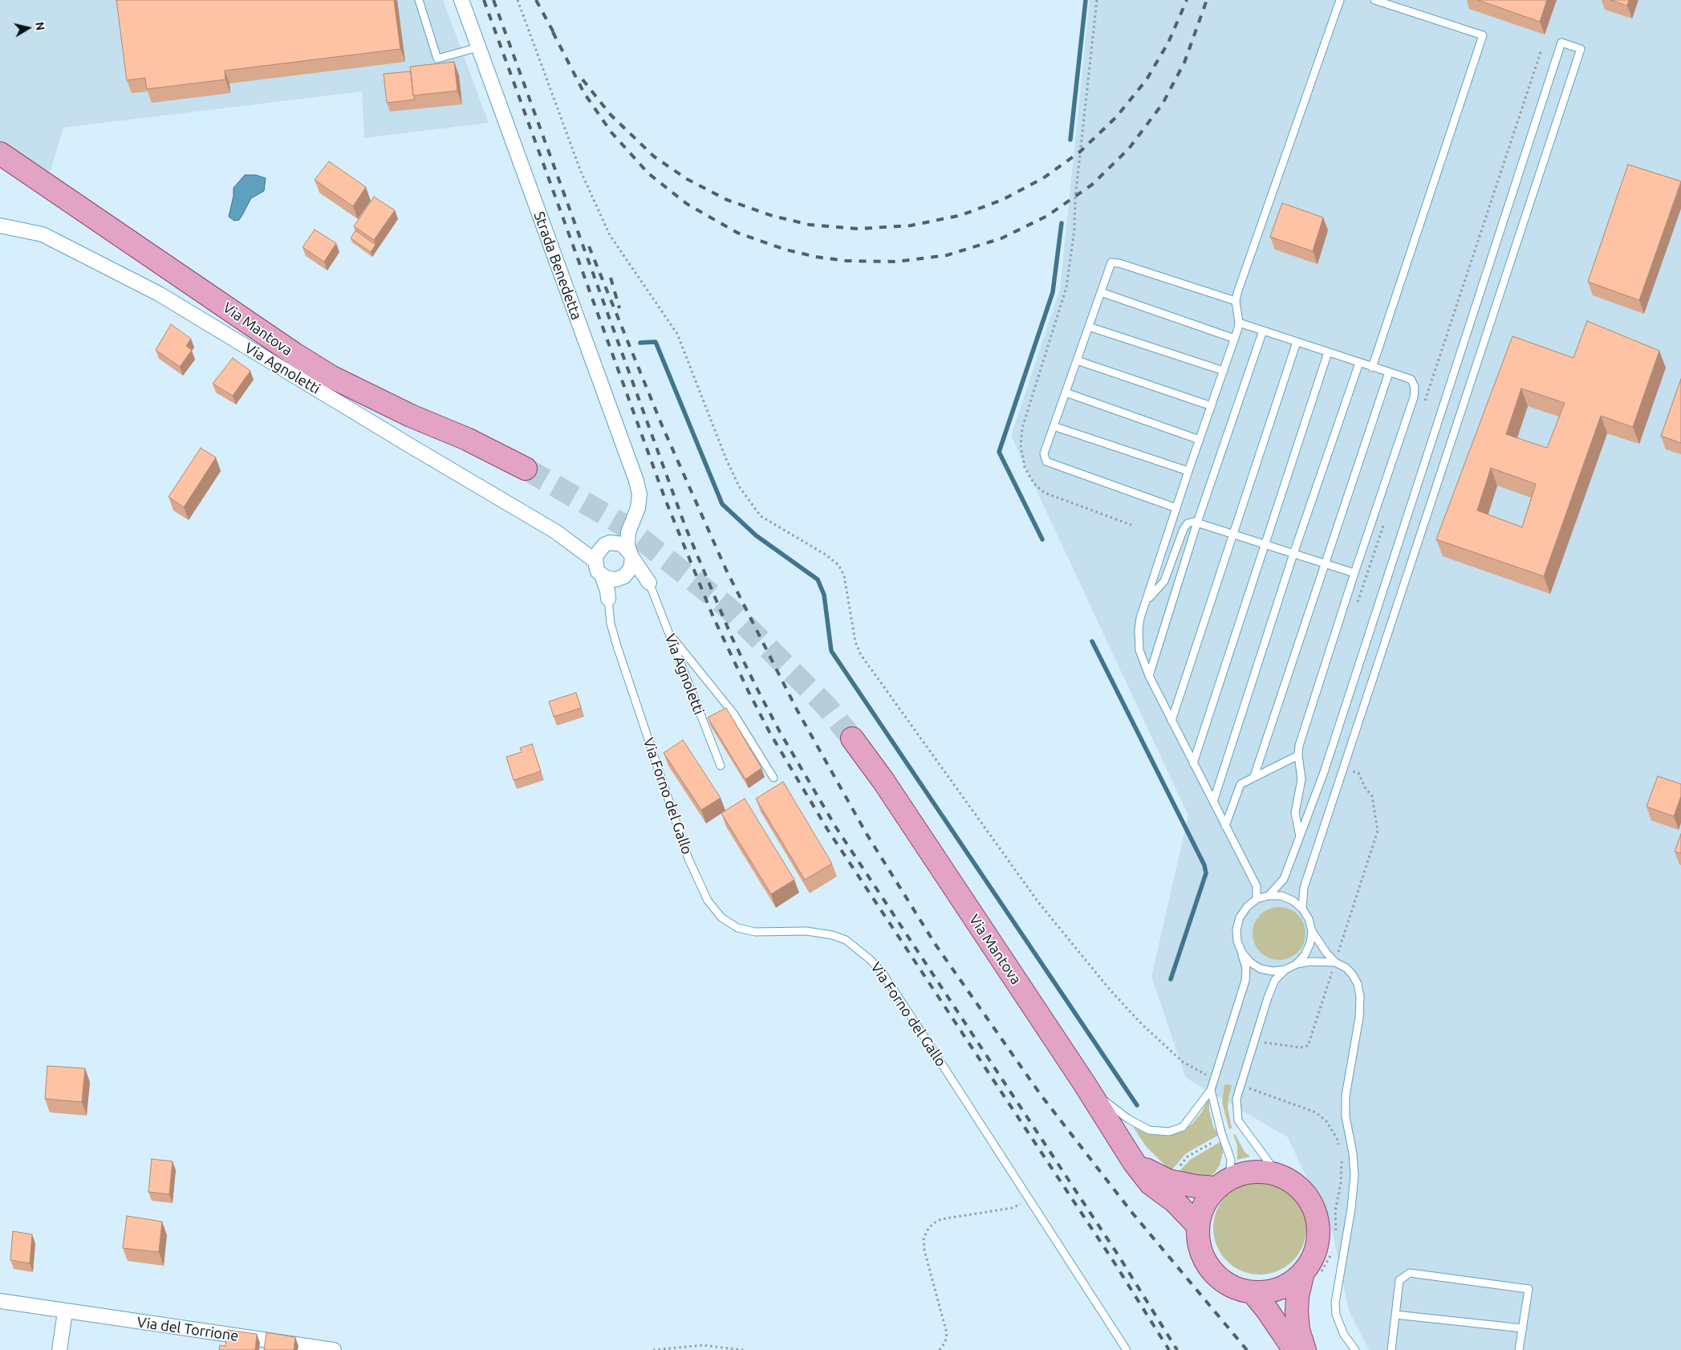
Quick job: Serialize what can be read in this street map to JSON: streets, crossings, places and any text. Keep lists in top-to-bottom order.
{
  "streets": {
    "main road": ["Via Mantova"],
    "street": [
      "Strada Benedetta",
      "Via Agnoletti",
      "Via Forno del Gallo",
      "Via del Torrione"
    ]
  },
  "crossings": [
    ["Strada Benedetta", "Via Agnoletti"],
    ["Strada Benedetta", "Via Forno del Gallo"],
    ["Via Agnoletti", "Via Forno del Gallo"]
  ],
  "north": "right"
}
